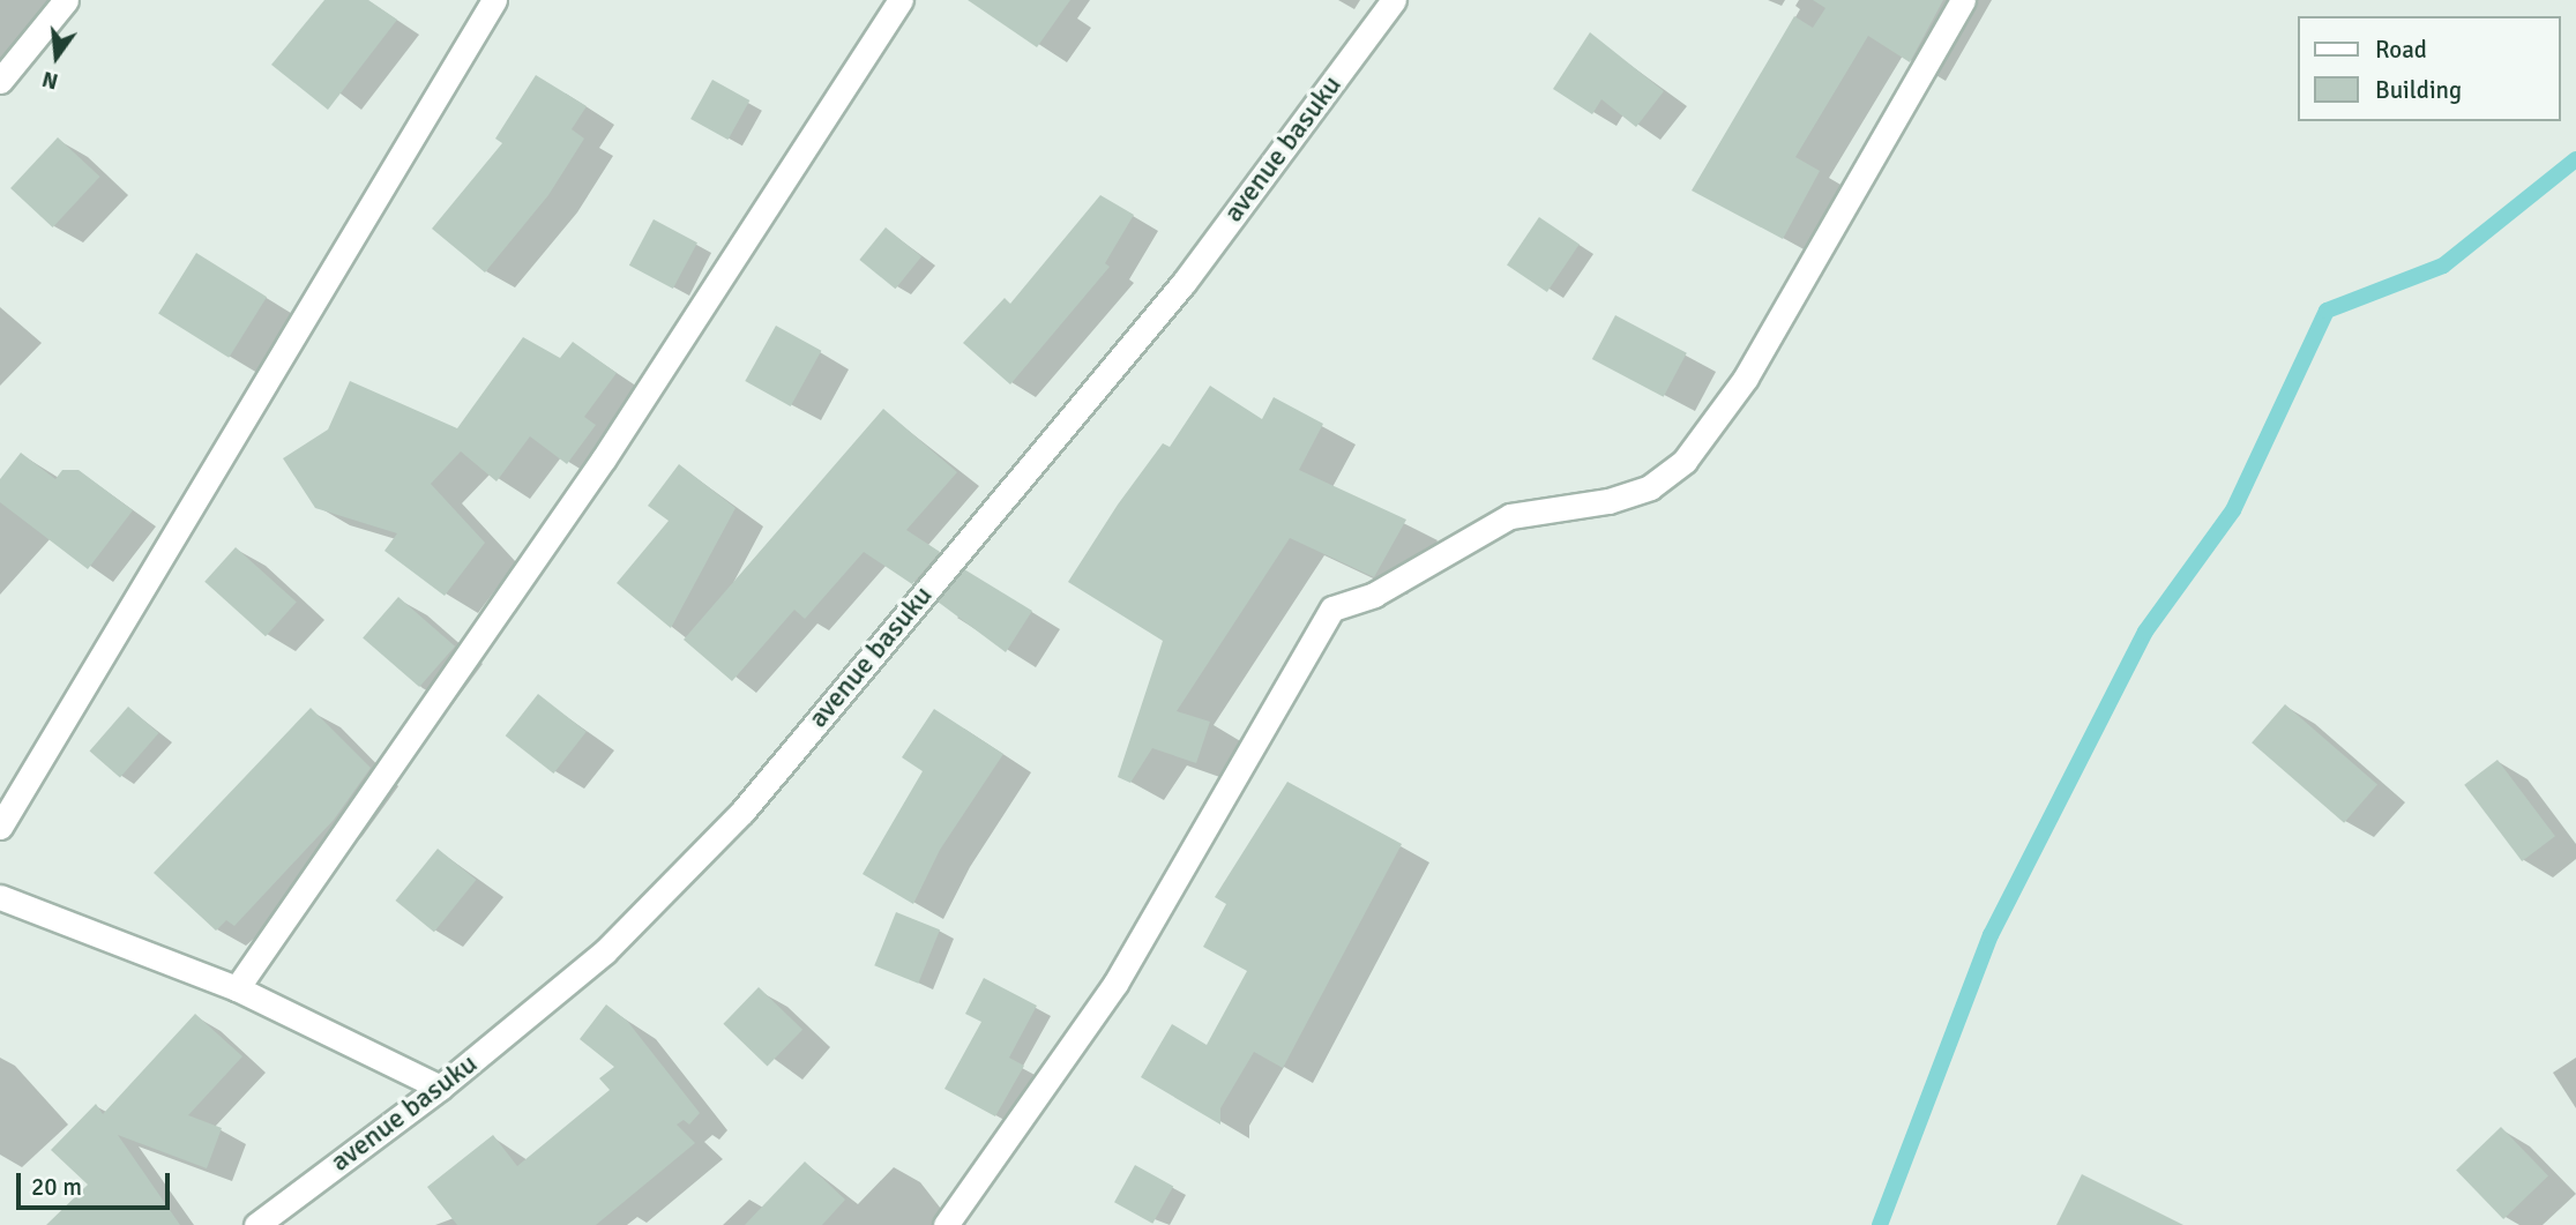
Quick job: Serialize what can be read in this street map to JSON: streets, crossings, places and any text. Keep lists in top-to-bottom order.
{
  "streets": {
    "street": ["avenue basuku"]
  },
  "legend": ["Road", "Building"],
  "scale_bar": "20 m",
  "north": "bottom"
}
